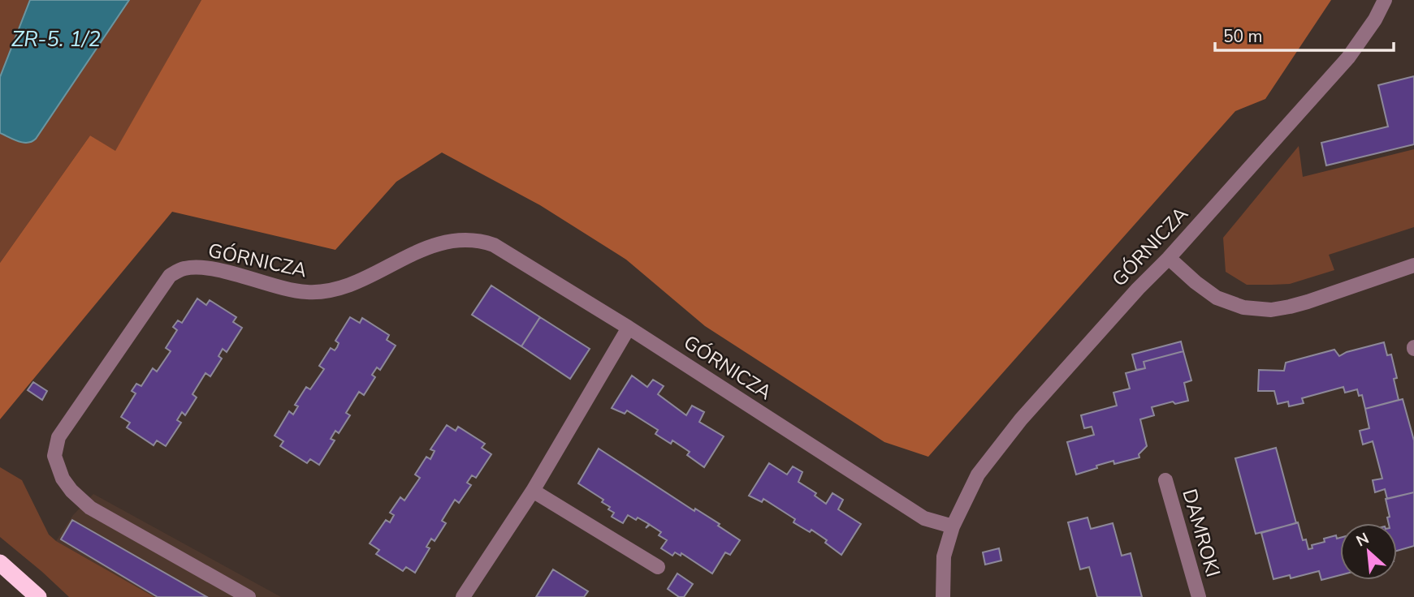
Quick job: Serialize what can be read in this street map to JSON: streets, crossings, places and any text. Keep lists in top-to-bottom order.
{
  "streets": {
    "street": ["GÓRNICZA", "DAMROKI"]
  },
  "water": ["ZR-5. 1/2"],
  "scale_bar": "50 m",
  "north": "top left"
}
